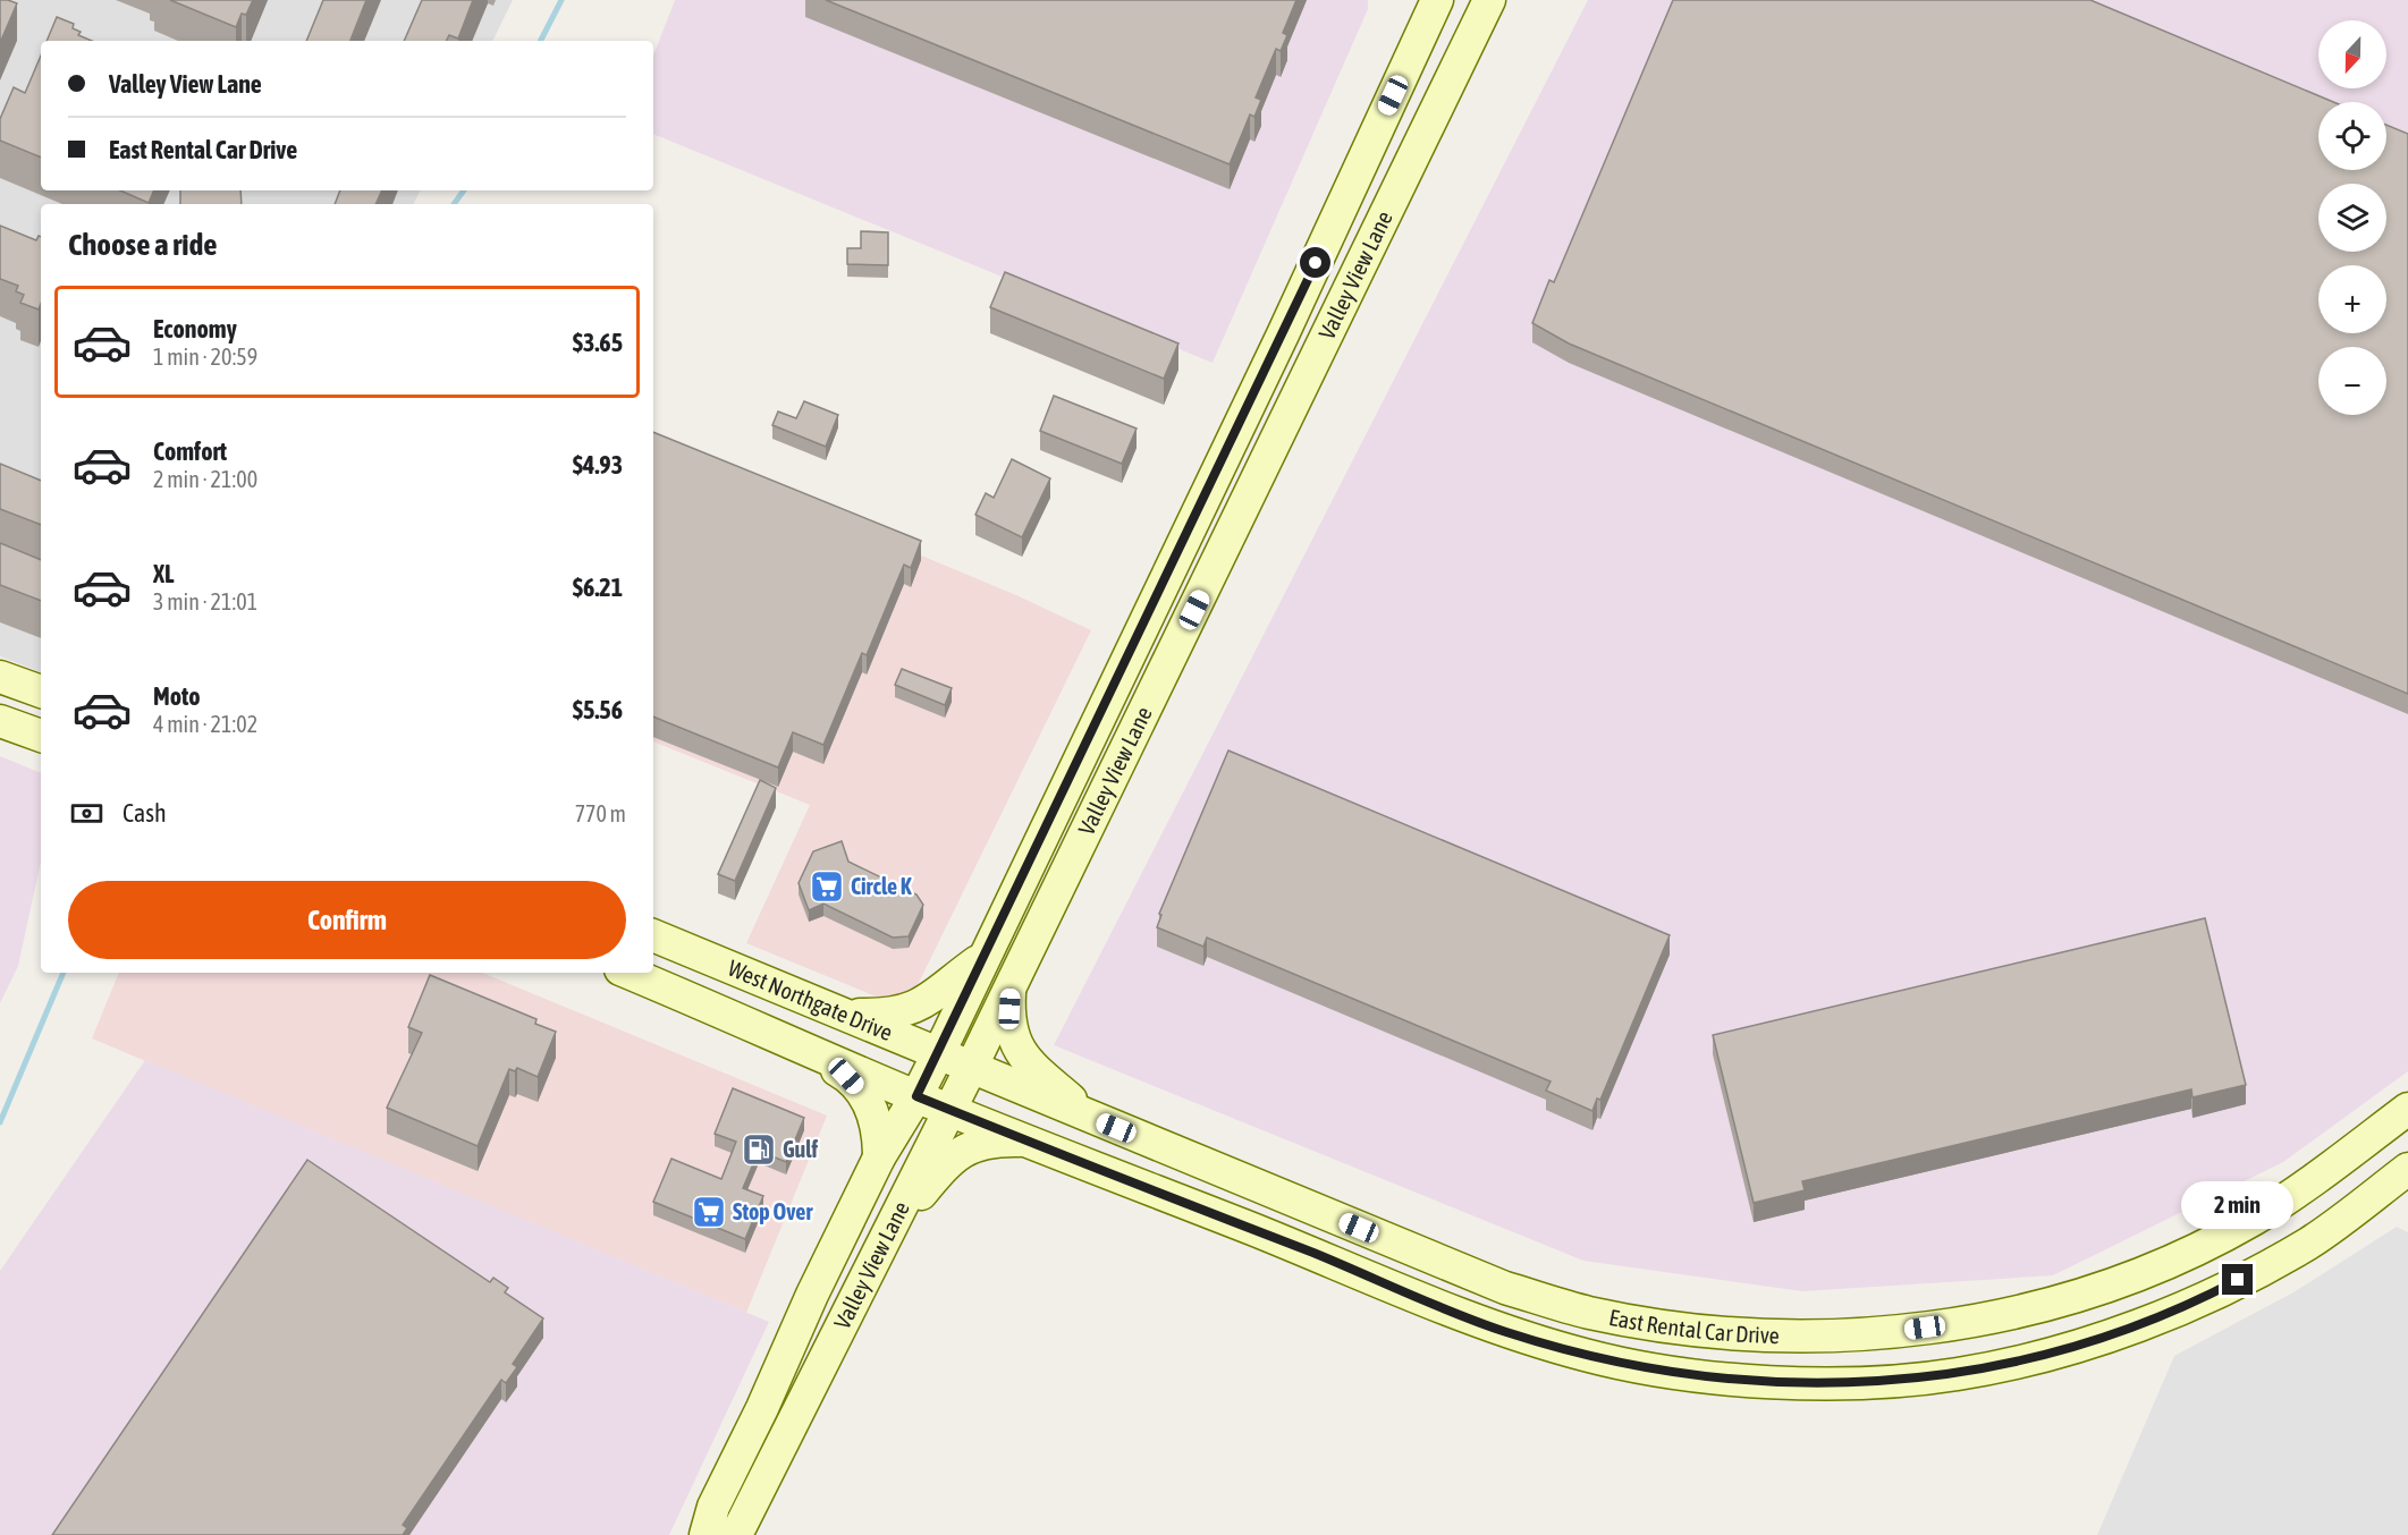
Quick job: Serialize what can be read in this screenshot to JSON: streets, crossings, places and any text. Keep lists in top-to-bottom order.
{
  "streets": {
    "main road": ["Valley View Lane", "West Northgate Drive", "East Rental Car Drive"]
  },
  "crossings": [
    ["Valley View Lane", "West Northgate Drive"],
    ["Valley View Lane", "East Rental Car Drive"],
    ["West Northgate Drive", "East Rental Car Drive"]
  ],
  "places": {
    "supermarket": ["Circle K", "Stop Over"],
    "fuel station": ["Gulf"]
  },
  "north": "bottom",
  "page": {
    "map_buttons": ["+", "−"],
    "banner": ["Valley View Lane", "East Rental Car Drive"],
    "heading": "Choose a ride",
    "list": [
      {
        "name": "Economy",
        "note": "1 min · 20:59",
        "value": "$3.65"
      },
      {
        "name": "Comfort",
        "note": "2 min · 21:00",
        "value": "$4.93"
      },
      {
        "name": "XL",
        "note": "3 min · 21:01",
        "value": "$6.21"
      },
      {
        "name": "Moto",
        "note": "4 min · 21:02",
        "value": "$5.56"
      }
    ],
    "pay": ["Cash", "770 m"],
    "buttons": "Confirm",
    "bubble": "2 min"
  }
}
